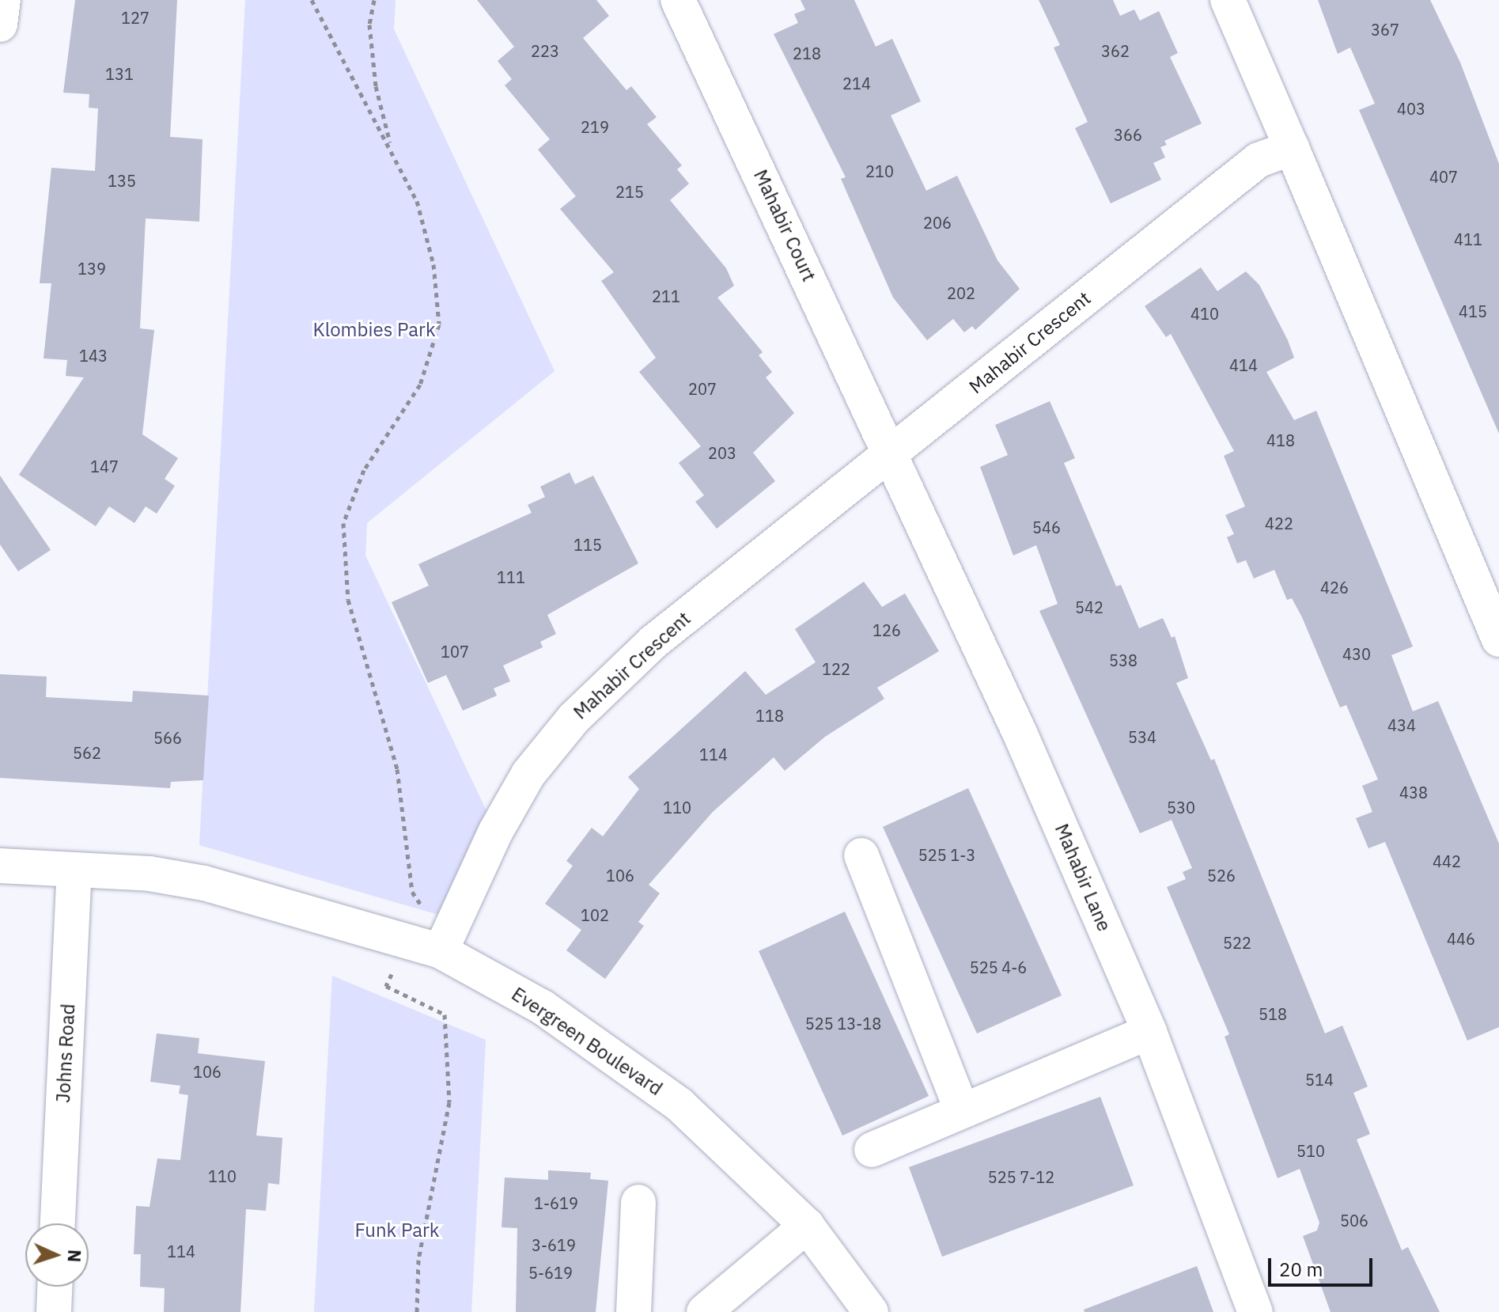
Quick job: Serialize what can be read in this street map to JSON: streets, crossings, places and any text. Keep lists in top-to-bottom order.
{
  "streets": {
    "street": [
      "Mahabir Court",
      "Mahabir Crescent",
      "Mahabir Lane",
      "Evergreen Boulevard",
      "Johns Road"
    ]
  },
  "crossings": [
    ["Mahabir Court", "Mahabir Crescent"],
    ["Mahabir Court", "Mahabir Lane"],
    ["Mahabir Crescent", "Mahabir Lane"],
    ["Mahabir Crescent", "Evergreen Boulevard"],
    ["Evergreen Boulevard", "Johns Road"]
  ],
  "parks": ["Klombies Park", "Funk Park"],
  "house_numbers": [
    "127",
    "367",
    "223",
    "362",
    "218",
    "131",
    "214",
    "403",
    "219",
    "366",
    "210",
    "407",
    "135",
    "215",
    "206",
    "411",
    "139",
    "202",
    "211",
    "415",
    "410",
    "143",
    "414",
    "207",
    "418",
    "203",
    "147",
    "422",
    "546",
    "115",
    "111",
    "426",
    "542",
    "126",
    "107",
    "430",
    "538",
    "122",
    "118",
    "434",
    "534",
    "566",
    "562",
    "114",
    "438",
    "110",
    "530",
    "525 1-3",
    "442",
    "106",
    "526",
    "102",
    "446",
    "522",
    "525 4-6",
    "518",
    "525 13-18",
    "106",
    "514",
    "510",
    "110",
    "525 7-12",
    "1-619",
    "506",
    "3-619",
    "114",
    "5-619"
  ],
  "scale_bar": "20 m",
  "north": "right"
}
